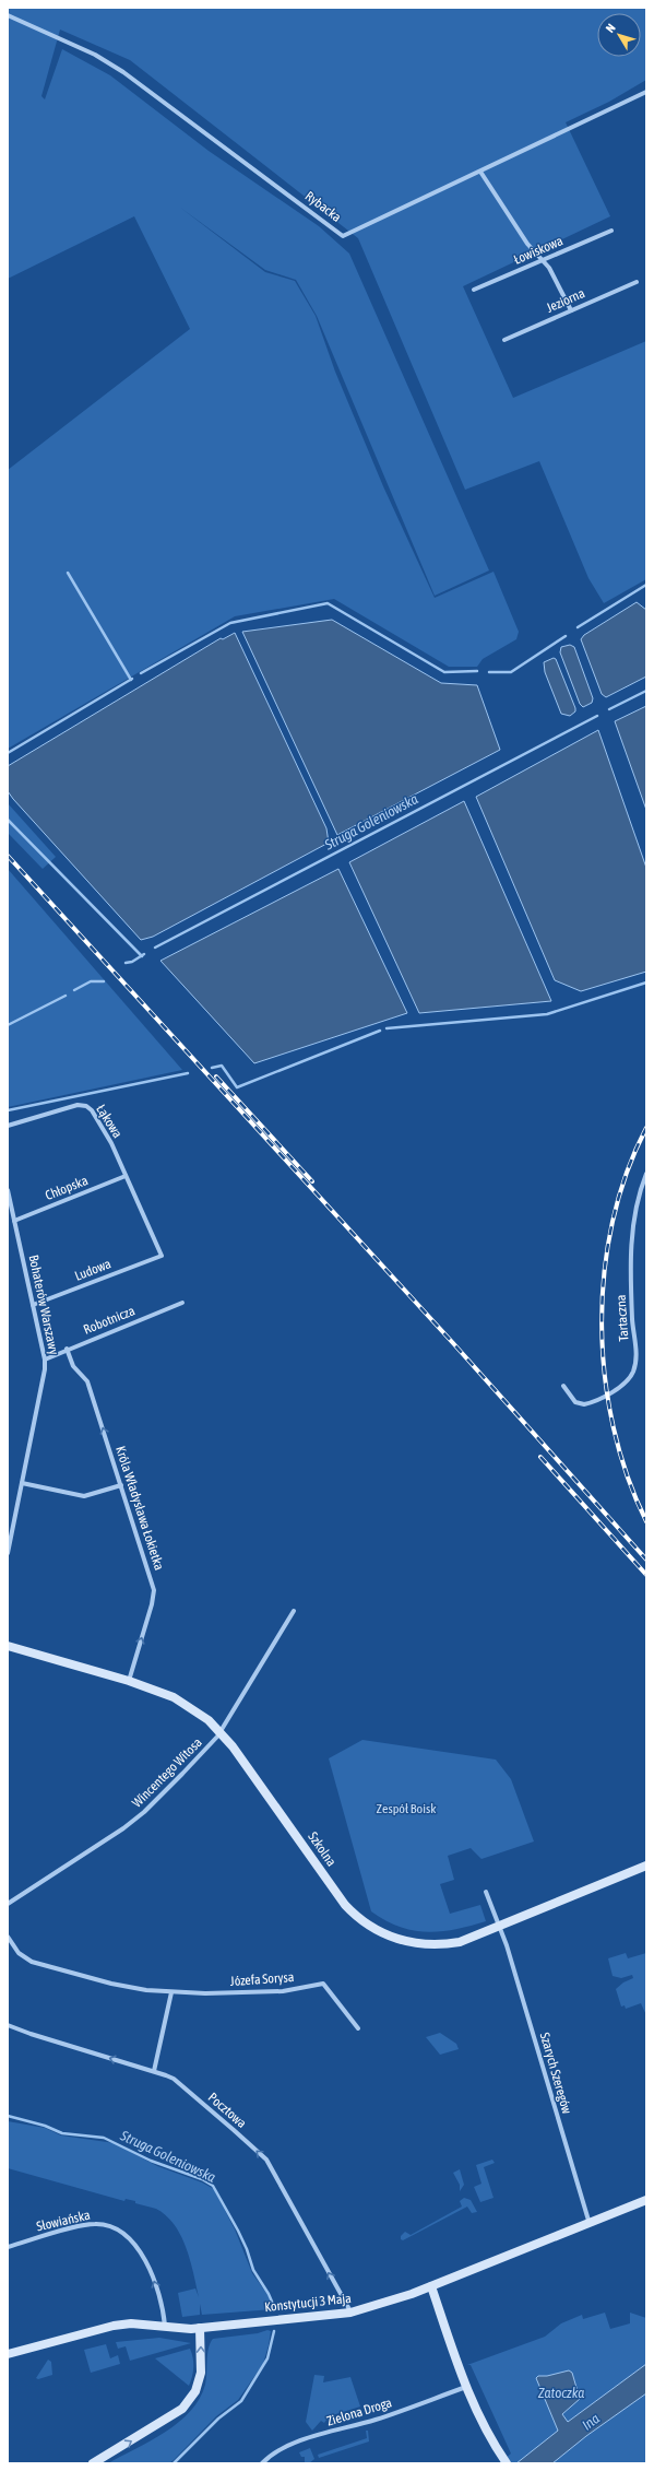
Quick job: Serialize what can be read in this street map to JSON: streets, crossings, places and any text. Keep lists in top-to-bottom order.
{
  "streets": {
    "street": [
      "Rybacka",
      "Łowiskowa",
      "Jeziorna",
      "Łąkowa",
      "Chłopska",
      "Ludowa",
      "Bohaterów Warszawy",
      "Tartaczna",
      "Robotnicza",
      "Króla Władysława Łokietka",
      "Wincentego Witosa",
      "Szkolna",
      "Józefa Sorysa",
      "Szarych Szeregów",
      "Pocztowa",
      "Słowiańska",
      "Konstytucji 3 Maja",
      "Zielona Droga"
    ]
  },
  "crossings": [
    ["Łąkowa", "Chłopska"],
    ["Łąkowa", "Ludowa"],
    ["Chłopska", "Ludowa"],
    ["Chłopska", "Bohaterów Warszawy"],
    ["Ludowa", "Bohaterów Warszawy"],
    ["Bohaterów Warszawy", "Robotnicza"],
    ["Robotnicza", "Króla Władysława Łokietka"],
    ["Króla Władysława Łokietka", "Szkolna"],
    ["Wincentego Witosa", "Szkolna"],
    ["Szkolna", "Szarych Szeregów"],
    ["Szarych Szeregów", "Konstytucji 3 Maja"],
    ["Pocztowa", "Konstytucji 3 Maja"],
    ["Słowiańska", "Konstytucji 3 Maja"]
  ],
  "one_way": ["Króla Władysława Łokietka", "Pocztowa"],
  "water": ["Struga Goleniowska", "Zatoczka", "Ina"],
  "parks": ["Zespół Boisk"],
  "north": "top left"
}
